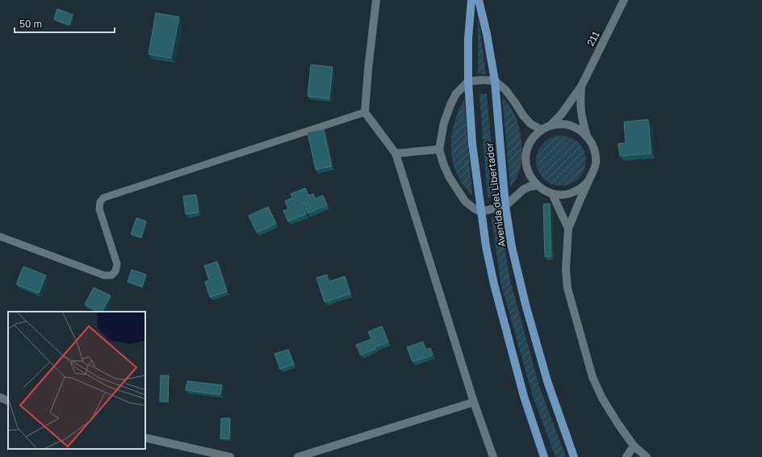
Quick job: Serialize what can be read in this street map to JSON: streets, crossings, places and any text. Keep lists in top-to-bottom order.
{
  "streets": {
    "main road": ["Avenida del Libertador"],
    "street": ["211"]
  },
  "scale_bar": "50 m"
}
